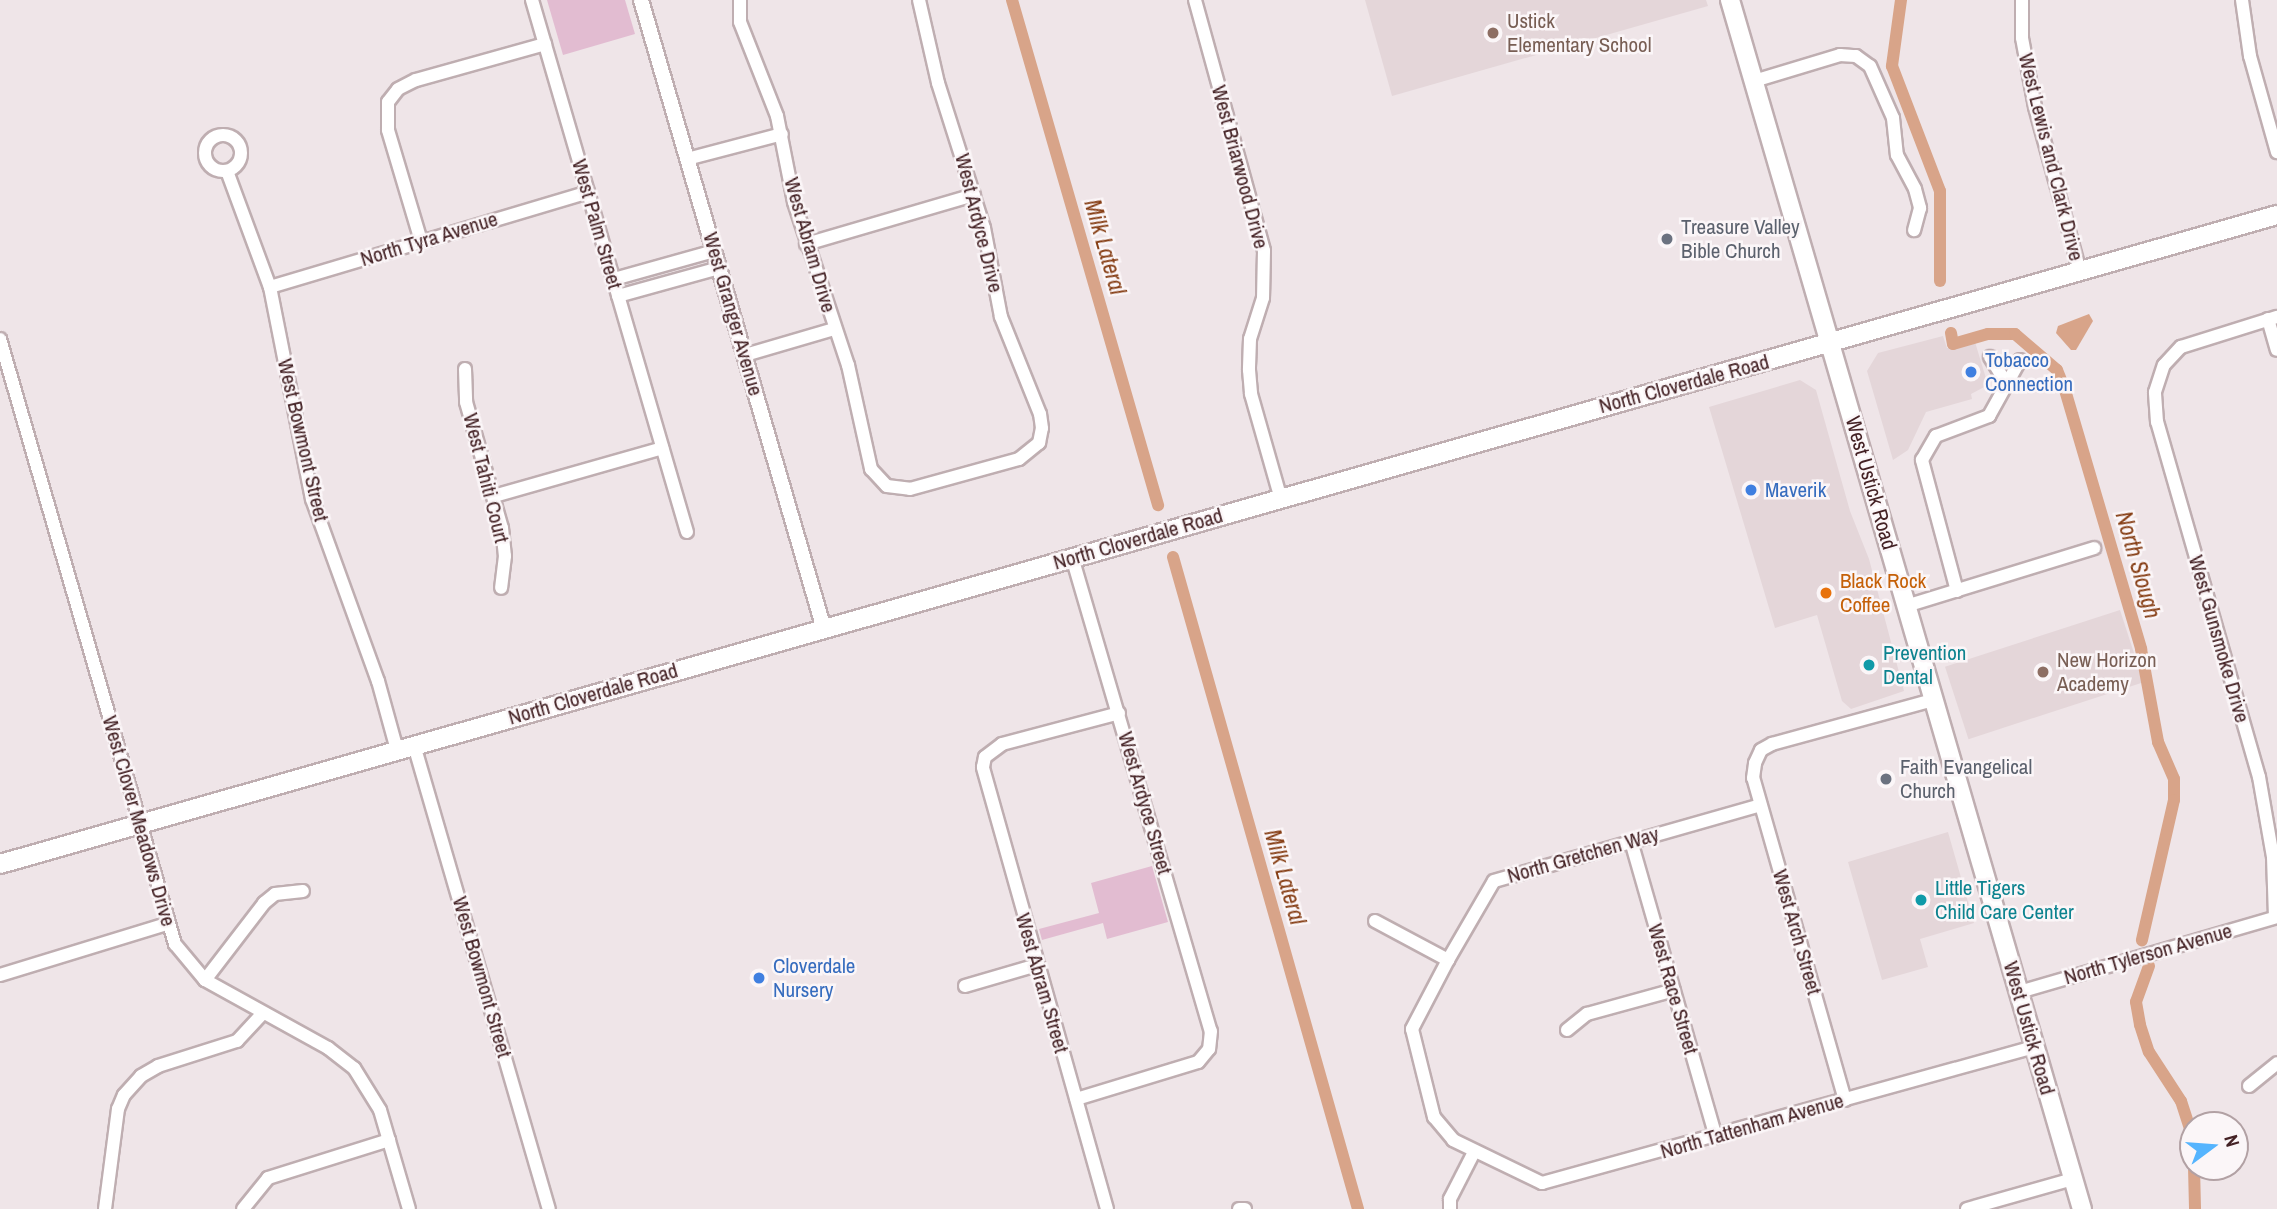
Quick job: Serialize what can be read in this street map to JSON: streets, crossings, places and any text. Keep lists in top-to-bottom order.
{
  "streets": {
    "main road": ["North Cloverdale Road", "West Ustick Road"],
    "street": [
      "West Lewis and Clark Drive",
      "West Briarwood Drive",
      "West Ardyce Drive",
      "West Palm Street",
      "North Tyra Avenue",
      "West Abram Drive",
      "West Granger Avenue",
      "West Bowmont Street",
      "West Tahiti Court",
      "West Gunsmoke Drive",
      "West Ardyce Street",
      "West Clover Meadows Drive",
      "North Gretchen Way",
      "West Arch Street",
      "North Tylerson Avenue",
      "West Abram Street",
      "West Race Street",
      "North Tattenham Avenue"
    ]
  },
  "crossings": [
    ["West Lewis and Clark Drive", "North Cloverdale Road"],
    ["West Briarwood Drive", "North Cloverdale Road"],
    ["West Ardyce Drive", "West Abram Drive"],
    ["West Palm Street", "North Tyra Avenue"],
    ["North Tyra Avenue", "West Bowmont Street"],
    ["West Granger Avenue", "North Cloverdale Road"],
    ["North Cloverdale Road", "West Bowmont Street"],
    ["North Cloverdale Road", "West Ustick Road"],
    ["North Cloverdale Road", "West Ardyce Street"],
    ["North Cloverdale Road", "West Clover Meadows Drive"],
    ["West Ustick Road", "West Arch Street"],
    ["West Ustick Road", "North Tylerson Avenue"],
    ["West Ustick Road", "North Tattenham Avenue"],
    ["West Gunsmoke Drive", "North Tylerson Avenue"],
    ["West Ardyce Street", "West Abram Street"],
    ["North Gretchen Way", "West Arch Street"],
    ["North Gretchen Way", "West Race Street"],
    ["North Gretchen Way", "North Tattenham Avenue"],
    ["West Arch Street", "North Tattenham Avenue"],
    ["West Race Street", "North Tattenham Avenue"]
  ],
  "water": ["Milk Lateral", "North Slough"],
  "places": [
    "Ustick Elementary School",
    "Treasure Valley Bible Church",
    "Tobacco Connection",
    "Maverik",
    "Black Rock Coffee",
    "Prevention Dental",
    "New Horizon Academy",
    "Faith Evangelical Church",
    "Little Tigers Child Care Center",
    "Cloverdale Nursery"
  ],
  "north": "right"
}
